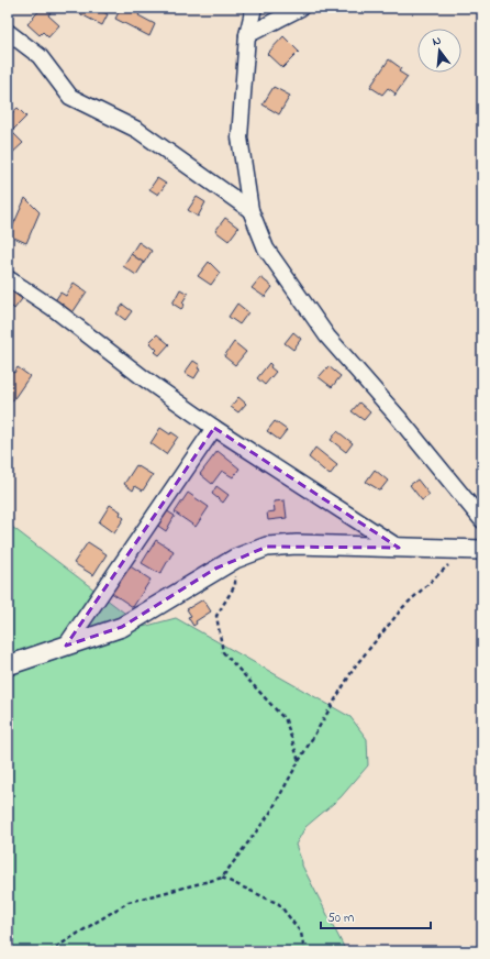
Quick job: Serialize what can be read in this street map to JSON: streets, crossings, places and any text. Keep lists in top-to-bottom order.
{
  "scale_bar": "50 m",
  "north": "top"
}
